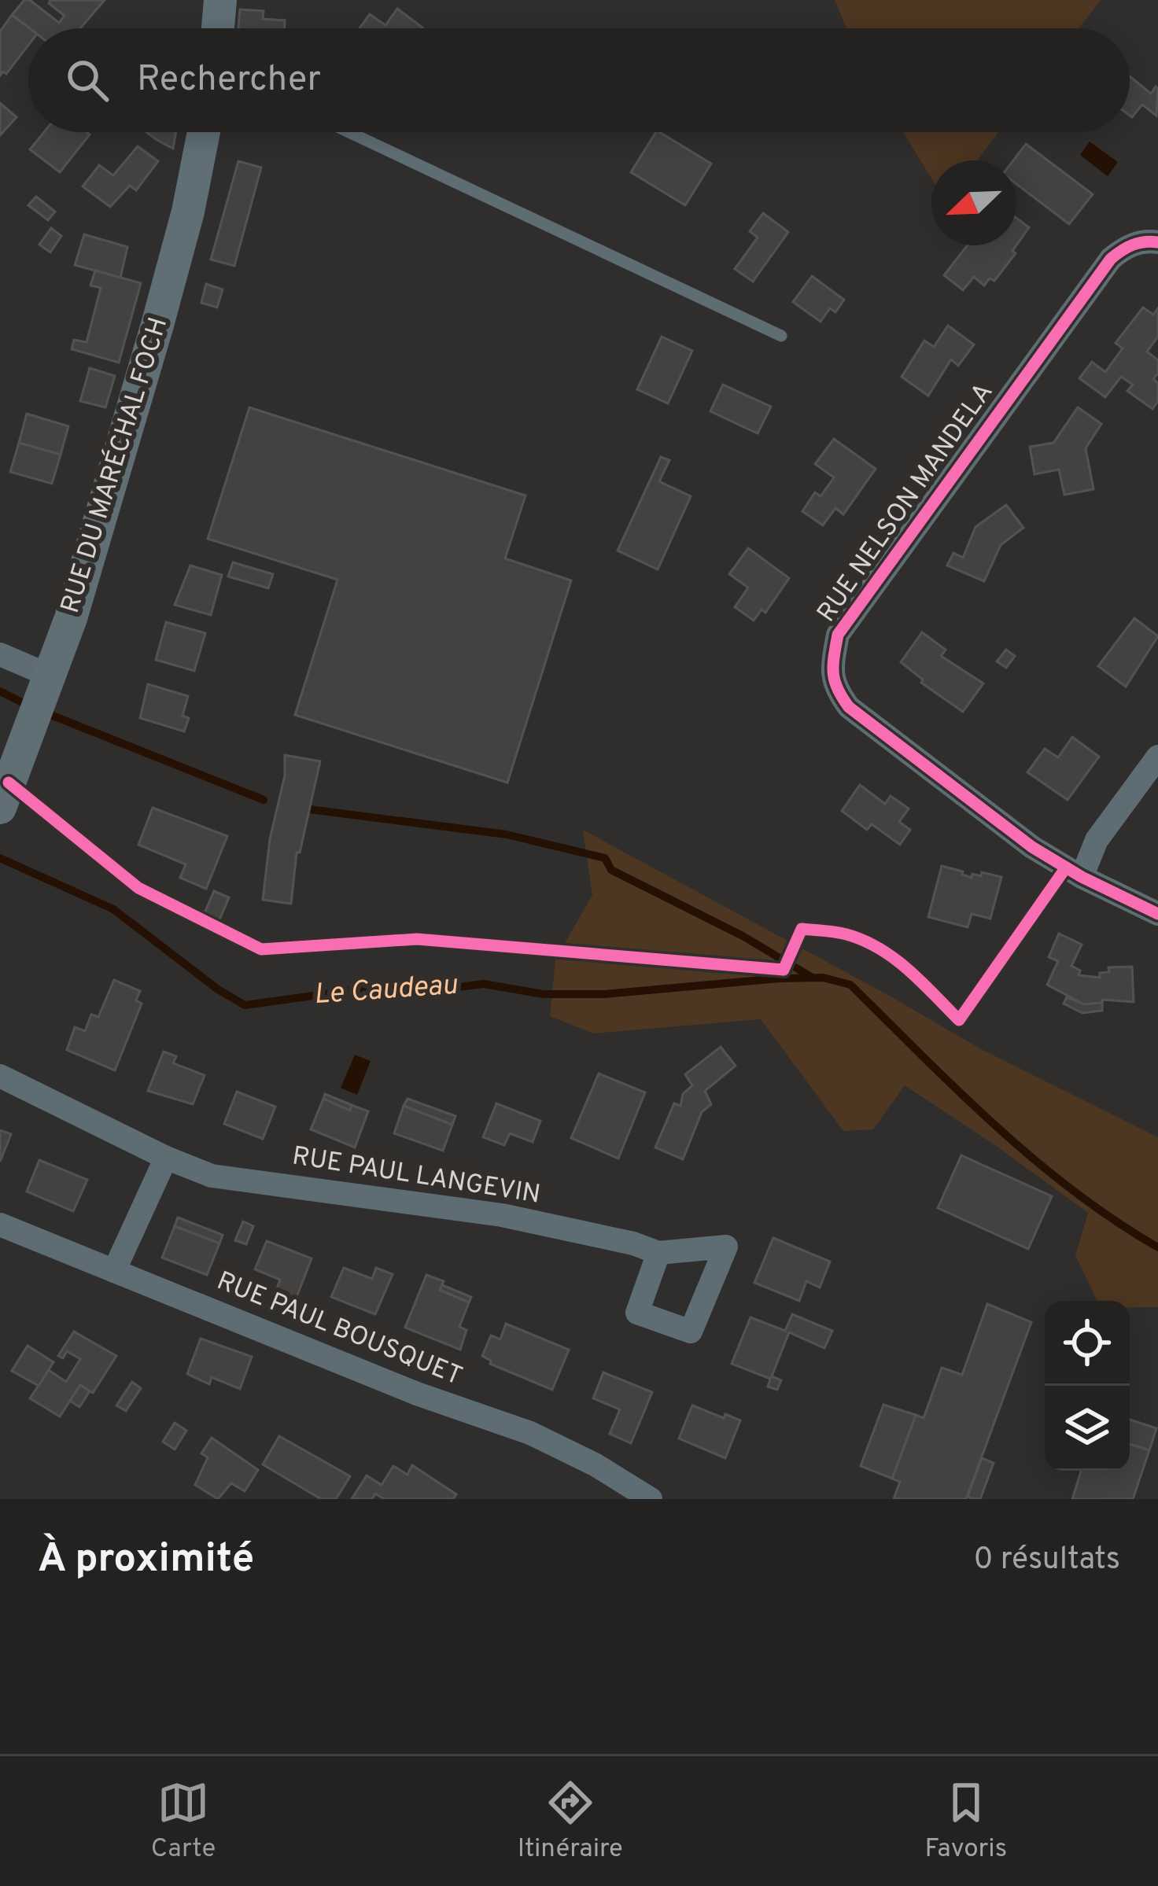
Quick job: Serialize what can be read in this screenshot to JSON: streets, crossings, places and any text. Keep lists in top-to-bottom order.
{
  "streets": {
    "main road": ["RUE DU MARÉCHAL FOCH"],
    "street": ["RUE NELSON MANDELA", "RUE PAUL LANGEVIN", "RUE PAUL BOUSQUET"]
  },
  "water": ["Le Caudeau"],
  "north": "bottom left",
  "page": {
    "search": "Rechercher",
    "heading": ["À proximité", "0 résultats"],
    "nav": ["Carte", "Itinéraire", "Favoris"]
  }
}
